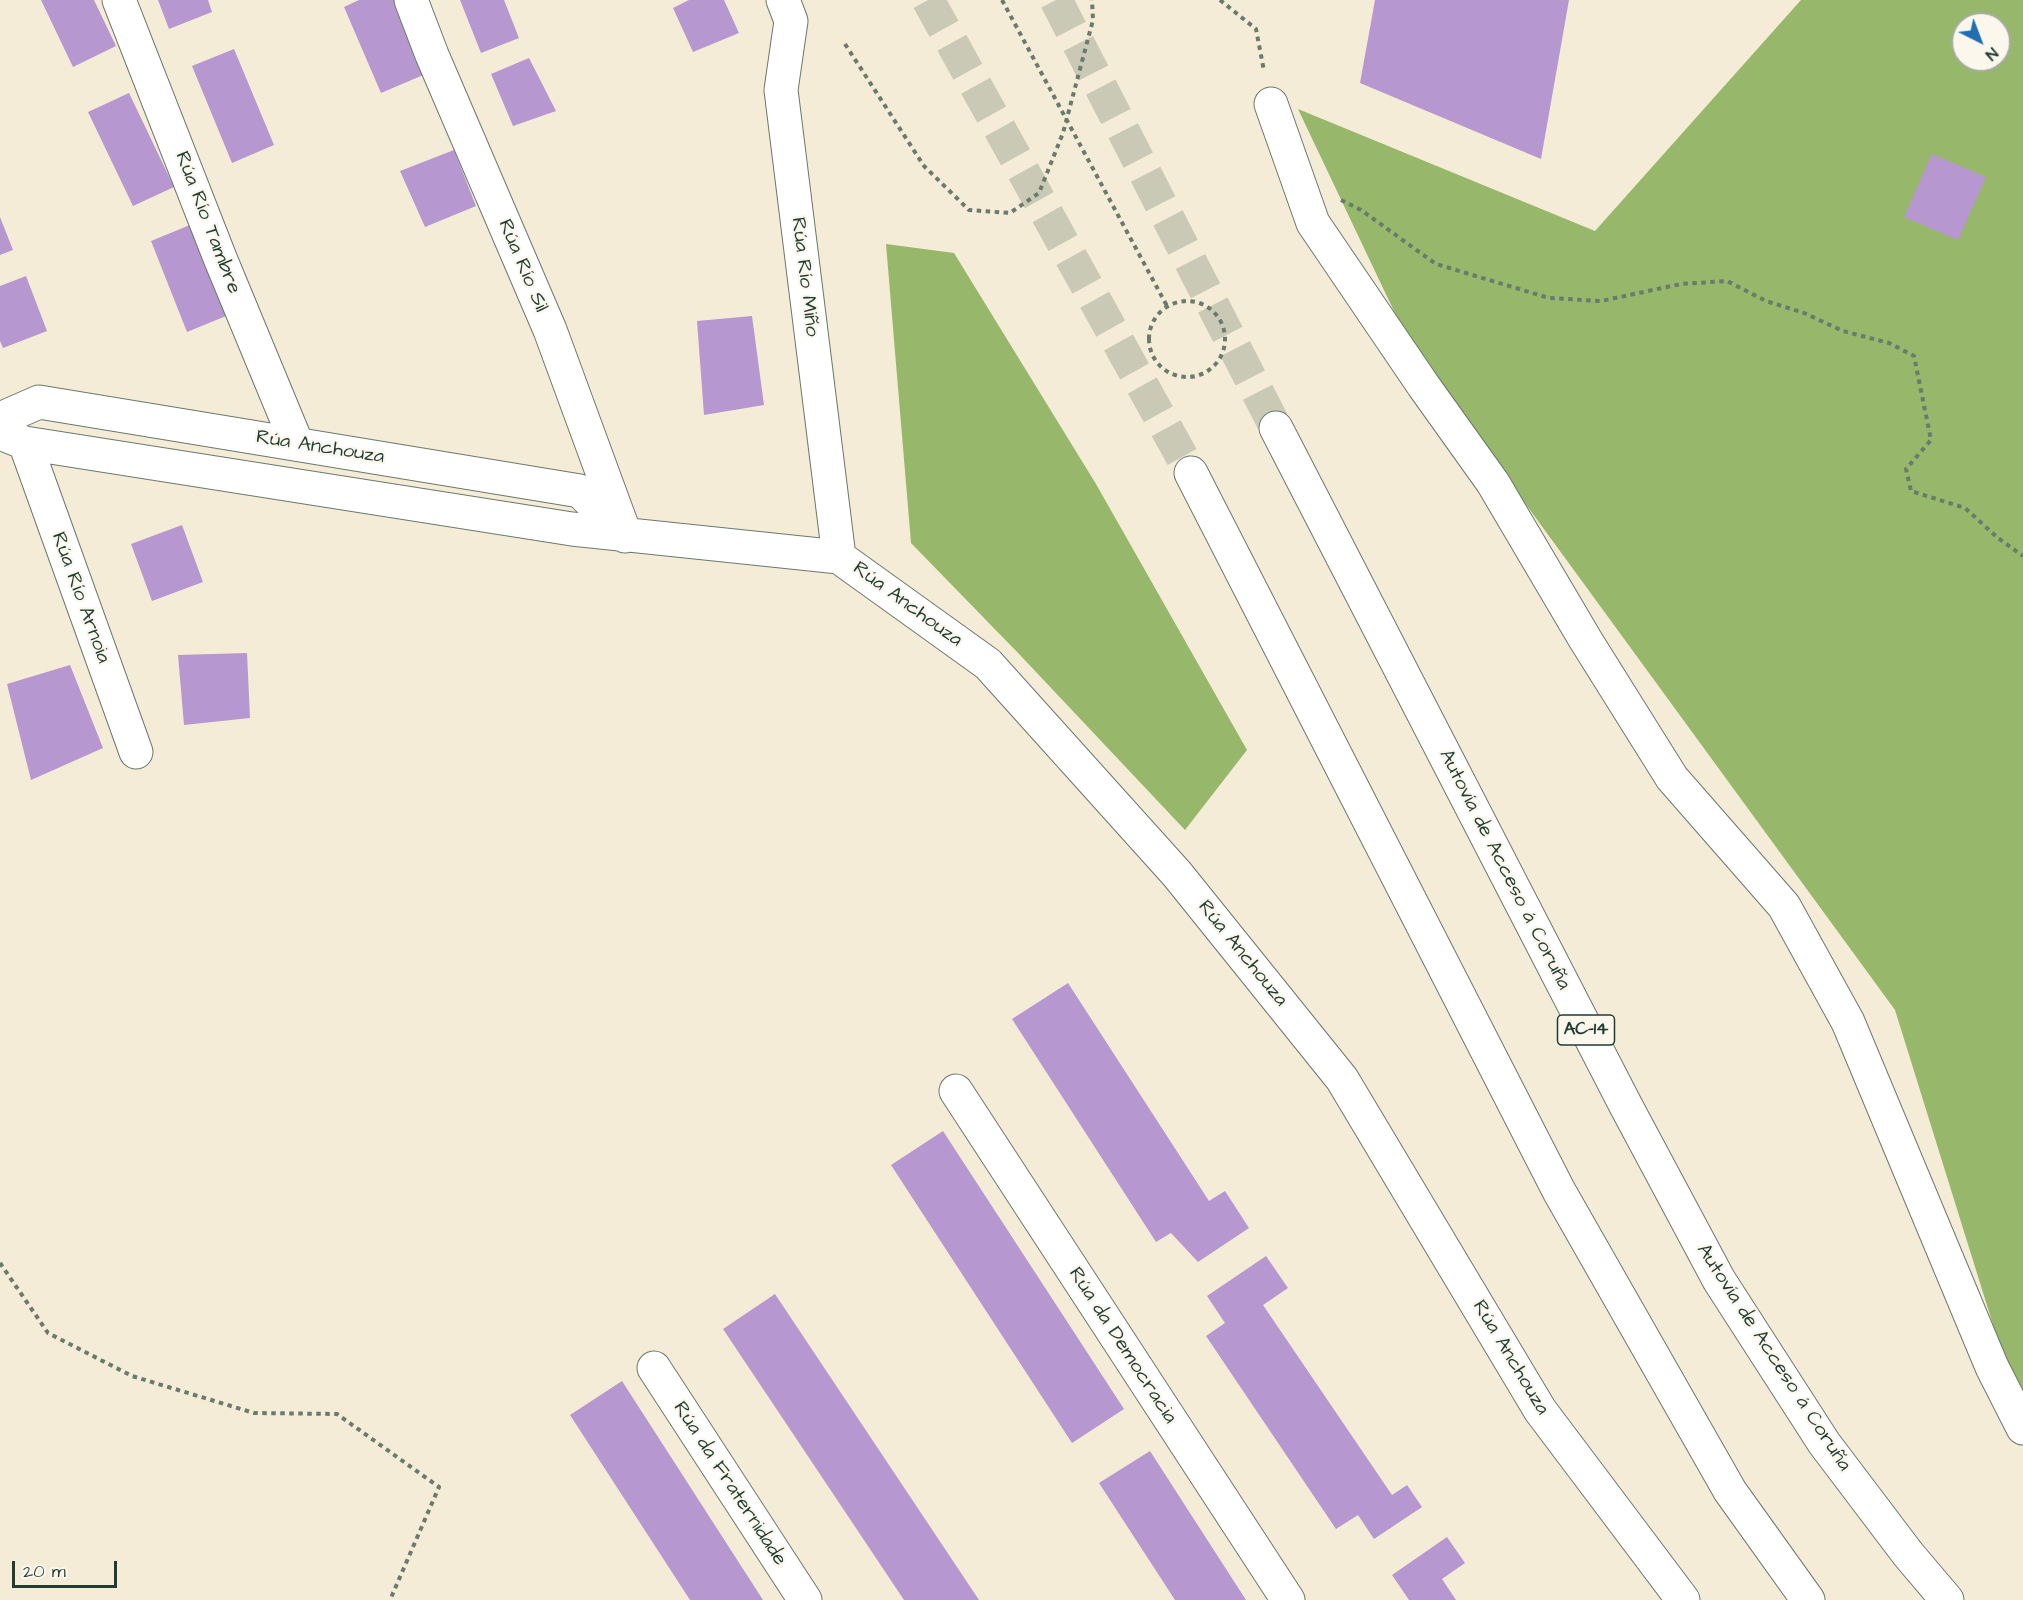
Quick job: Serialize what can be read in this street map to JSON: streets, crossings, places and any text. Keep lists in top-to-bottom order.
{
  "streets": {
    "main road": [
      "Rúa Río Tambre",
      "Rúa Río Sil",
      "Rúa Río Miño",
      "Rúa Anchouza",
      "Rúa Río Arnoia",
      "Autovía de Acceso á Coruña",
      "AC-14",
      "Rúa da Democracia",
      "Rúa da Fraternidade"
    ]
  },
  "crossings": [
    ["Rúa Río Tambre", "Rúa Anchouza"],
    ["Rúa Río Sil", "Rúa Anchouza"],
    ["Rúa Río Miño", "Rúa Anchouza"],
    ["Rúa Anchouza", "Rúa Río Arnoia"]
  ],
  "scale_bar": "20 m",
  "north": "bottom right"
}
